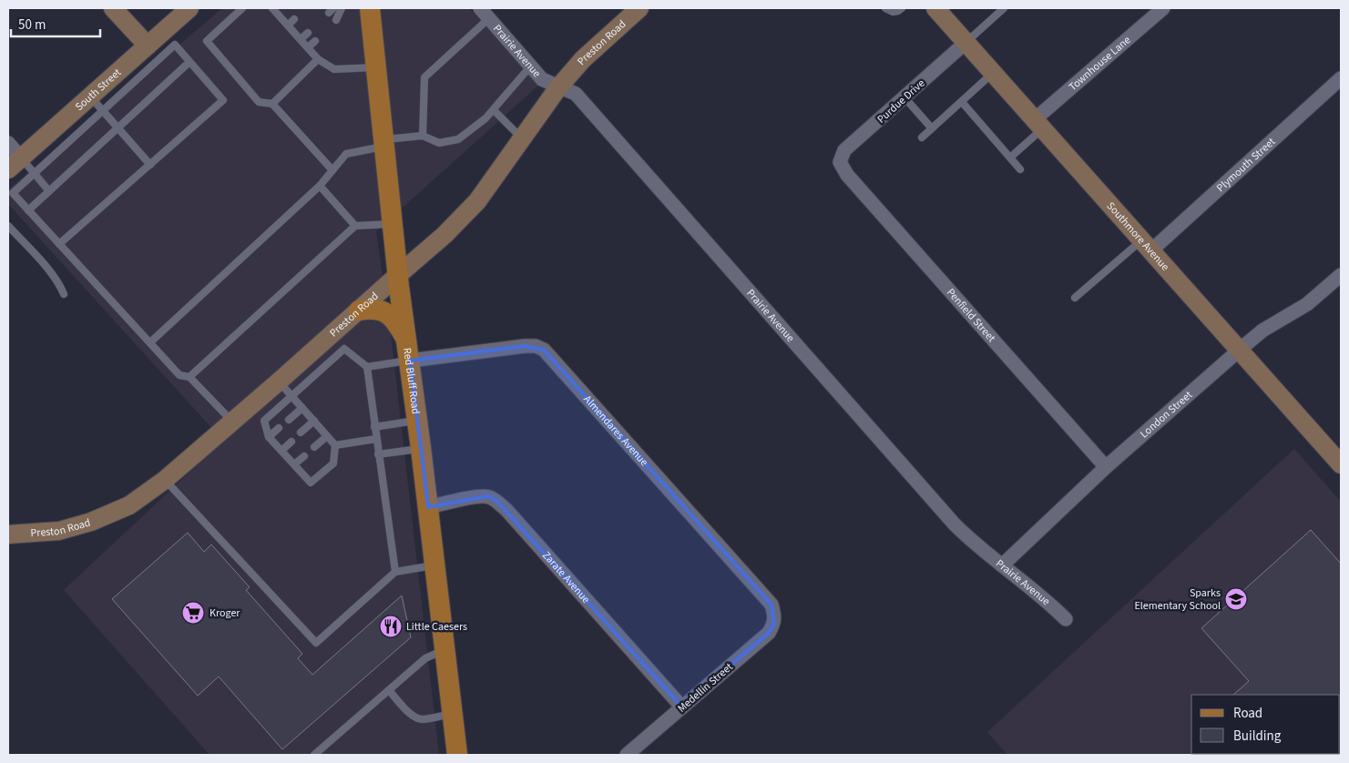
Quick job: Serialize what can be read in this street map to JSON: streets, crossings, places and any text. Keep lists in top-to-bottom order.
{
  "streets": {
    "main road": [
      "Preston Road",
      "South Street",
      "Southmore Avenue",
      "Red Bluff Road"
    ],
    "street": [
      "Prairie Avenue",
      "Townhouse Lane",
      "Purdue Drive",
      "Plymouth Street",
      "Penfield Street",
      "London Street",
      "Almendares Avenue",
      "Zarate Avenue",
      "Medellin Street"
    ]
  },
  "crossings": [
    ["Preston Road", "Prairie Avenue"],
    ["Preston Road", "Red Bluff Road"],
    ["Prairie Avenue", "London Street"],
    ["Townhouse Lane", "Southmore Avenue"],
    ["Purdue Drive", "Southmore Avenue"],
    ["Purdue Drive", "Penfield Street"],
    ["Plymouth Street", "Southmore Avenue"],
    ["Southmore Avenue", "London Street"],
    ["Penfield Street", "London Street"],
    ["Red Bluff Road", "Almendares Avenue"],
    ["Red Bluff Road", "Zarate Avenue"],
    ["Almendares Avenue", "Medellin Street"],
    ["Zarate Avenue", "Medellin Street"]
  ],
  "places": {
    "school or university": ["Sparks Elementary School"],
    "supermarket": ["Kroger"],
    "restaurant": ["Little Caesers"]
  },
  "legend": ["Road", "Building"],
  "scale_bar": "50 m"
}
